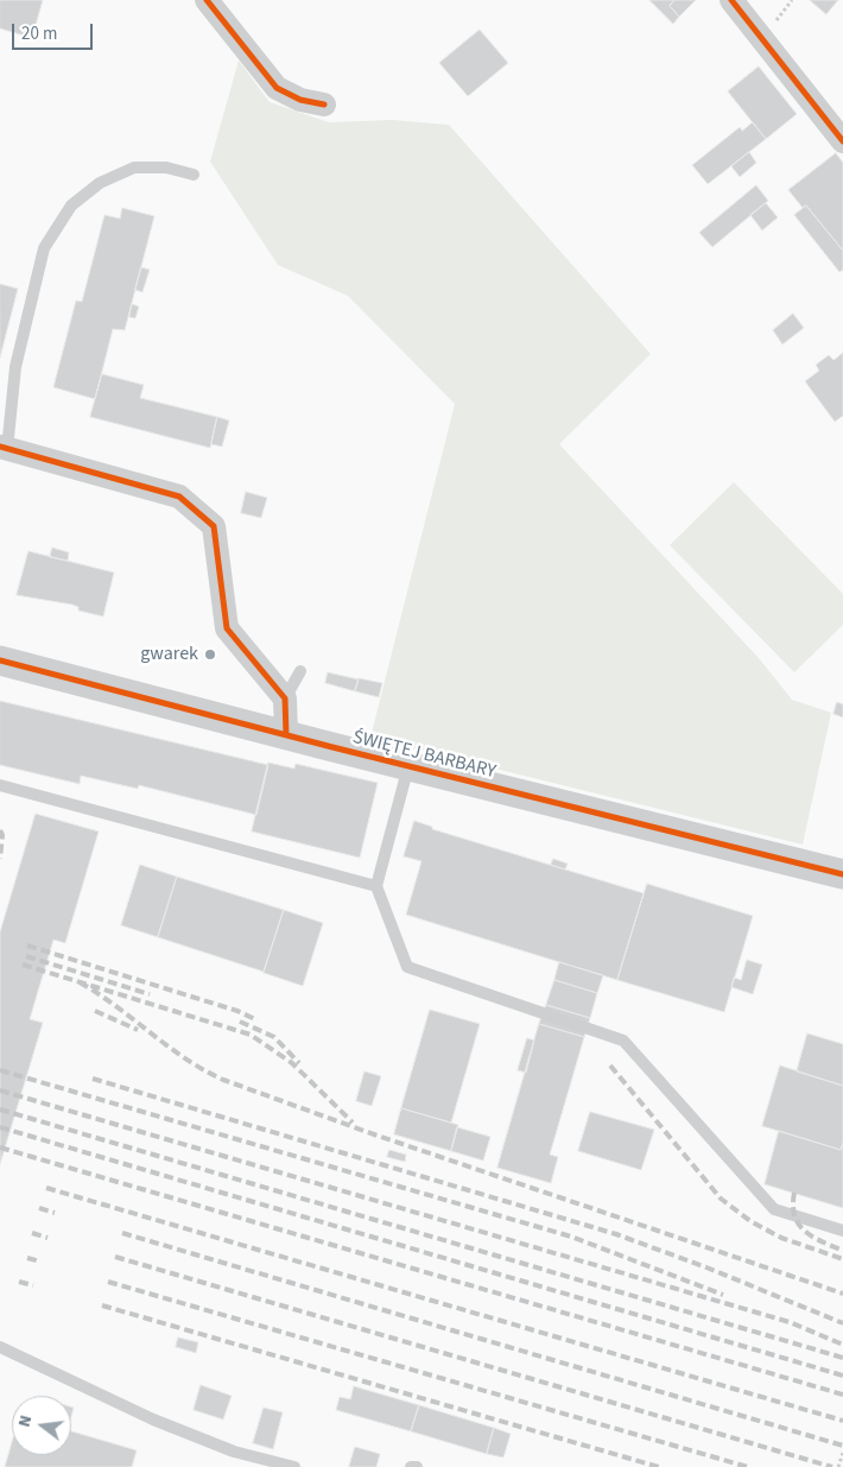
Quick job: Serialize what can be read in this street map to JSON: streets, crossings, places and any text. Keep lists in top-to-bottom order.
{
  "streets": {
    "street": ["ŚWIĘTEJ BARBARY"]
  },
  "places": ["gwarek"],
  "scale_bar": "20 m",
  "north": "left"
}
